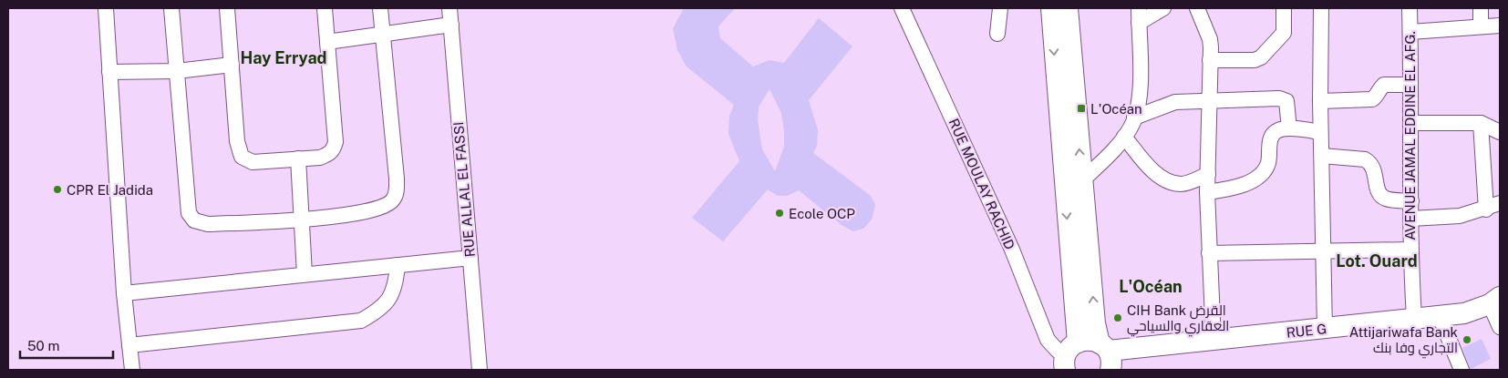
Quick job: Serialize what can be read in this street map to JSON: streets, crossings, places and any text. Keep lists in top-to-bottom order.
{
  "streets": {
    "main road": ["RUE G"],
    "street": ["AVENUE JAMAL EDDINE EL AFG.", "RUE MOULAY RACHID", "RUE ALLAL EL FASSI"]
  },
  "crossings": [
    ["AVENUE JAMAL EDDINE EL AFG.", "RUE G"],
    ["RUE MOULAY RACHID", "RUE G"]
  ],
  "districts": ["Hay Erryad", "Lot. Ouard", "L'Océan"],
  "places": {
    "transit": ["L'Océan"],
    "other": [
      "CPR El Jadida",
      "Ecole OCP",
      "CIH Bank القرض العقاري والسياحي",
      "Attijariwafa Bank التجاري وفا بنك"
    ]
  },
  "scale_bar": "50 m"
}
